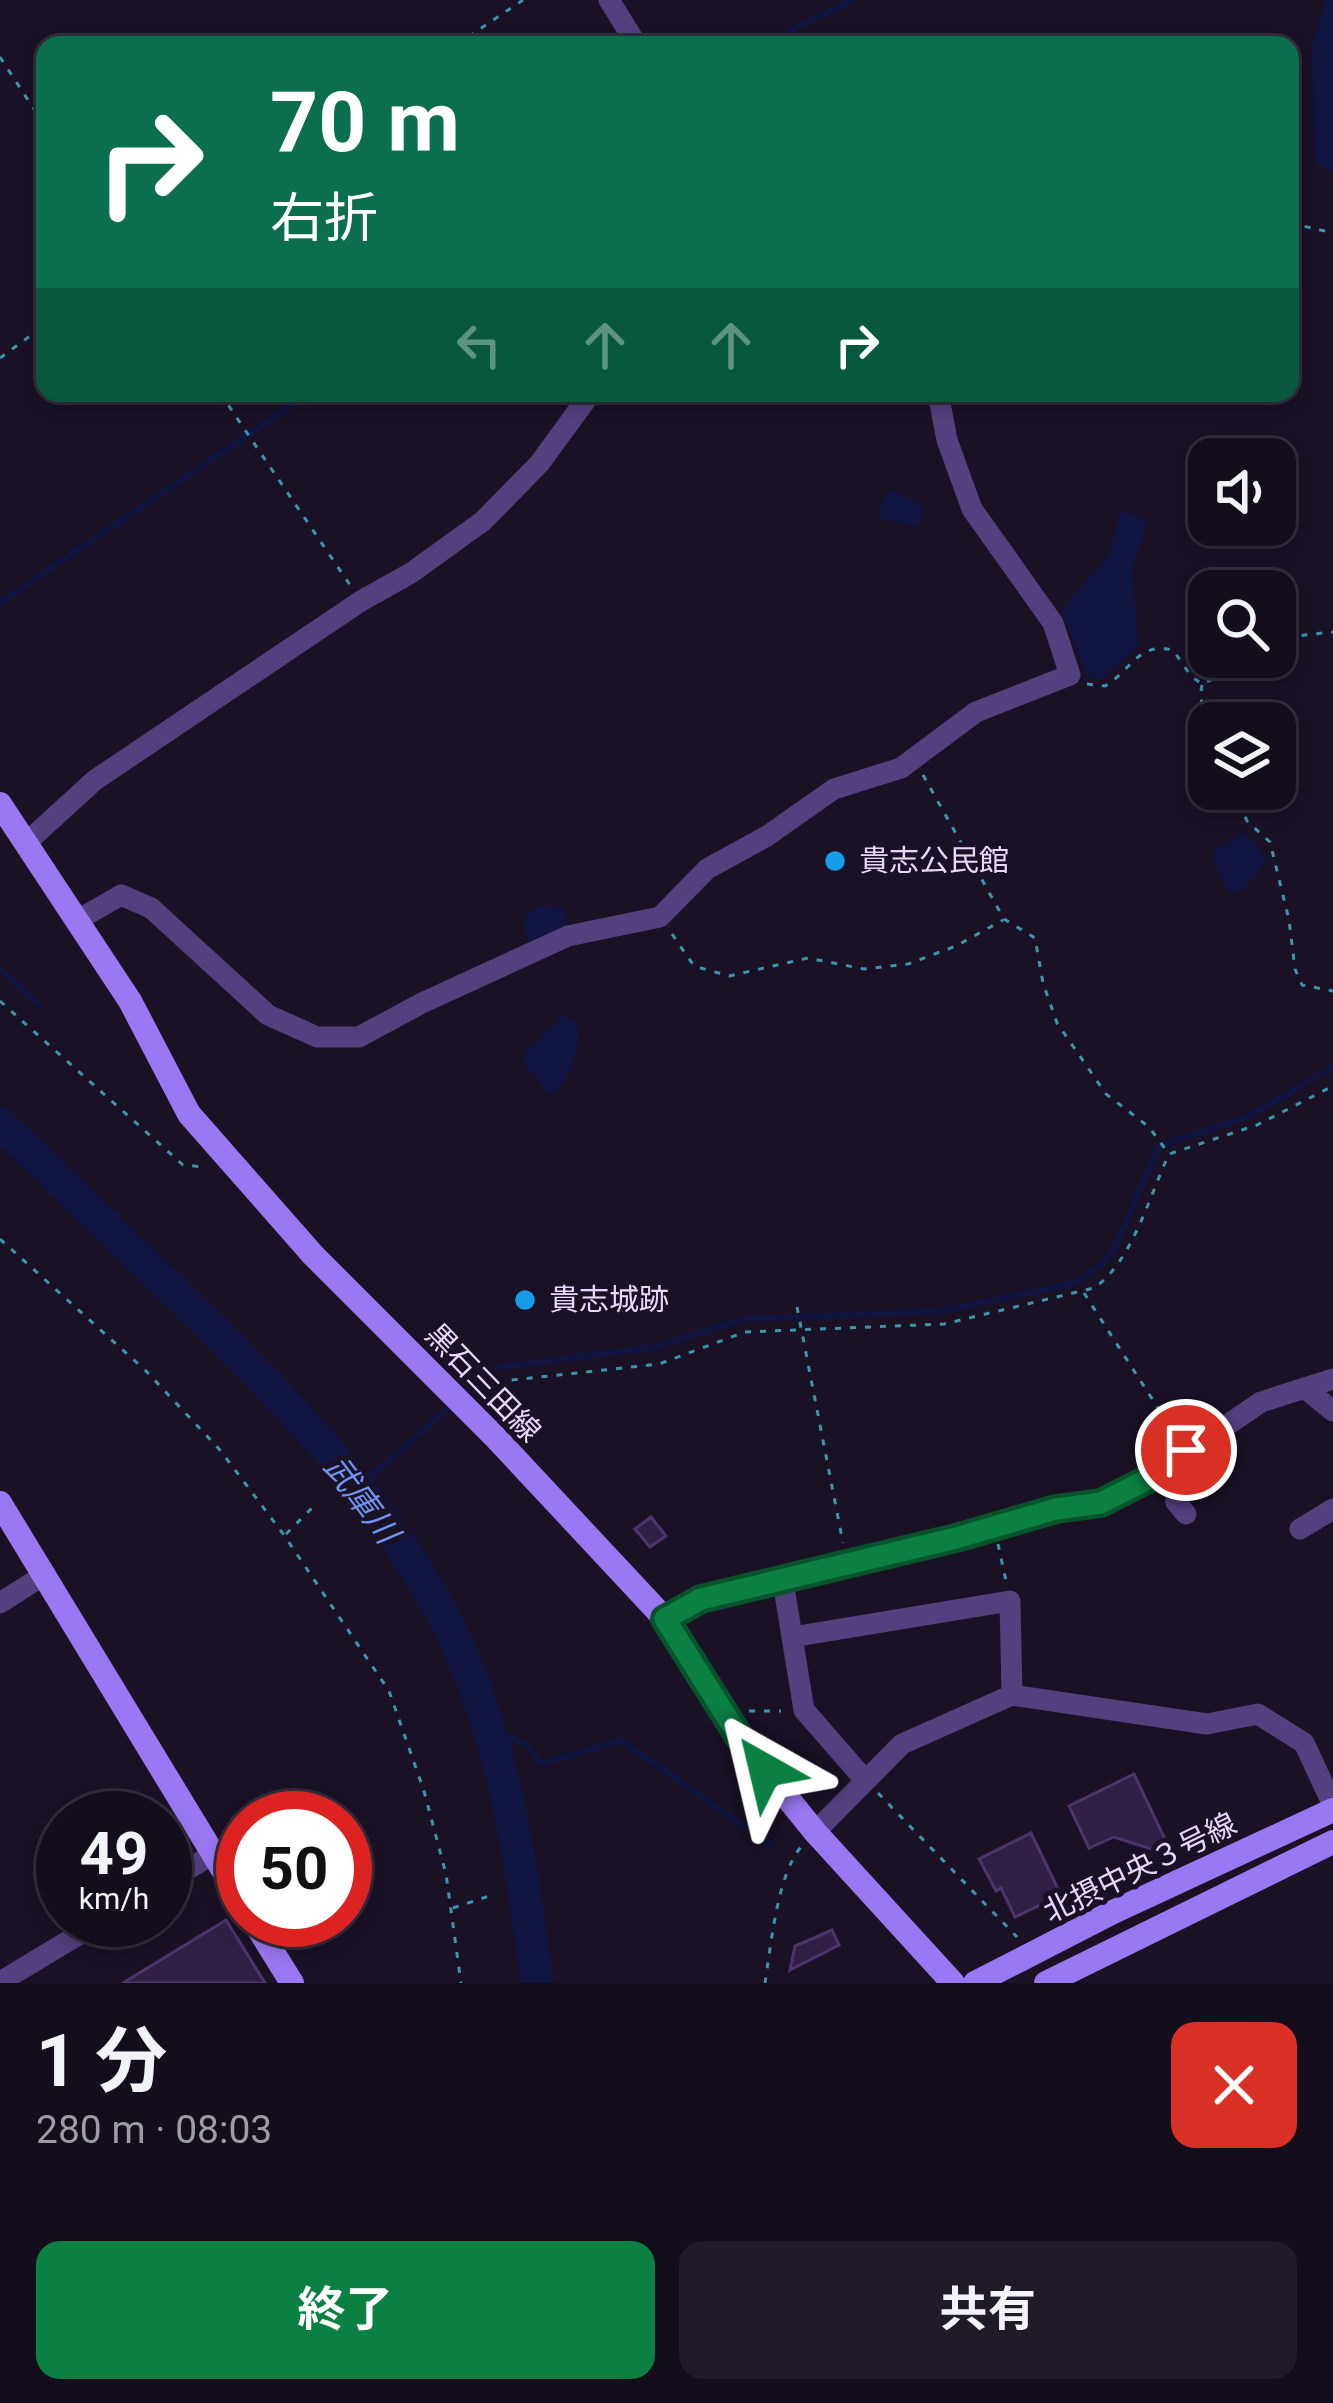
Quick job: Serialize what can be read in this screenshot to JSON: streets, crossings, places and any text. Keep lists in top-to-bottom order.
{
  "streets": {
    "main road": ["黒石三田線", "北摂中央３号線"]
  },
  "water": ["武庫川"],
  "places": ["貴志公民館", "貴志城跡"],
  "page": {
    "turn": ["70 m", "右折"],
    "speed": "49 km/h",
    "limit": "50",
    "heading": ["1 分", "280 m · 08:03"],
    "buttons": ["終了", "共有"]
  }
}
